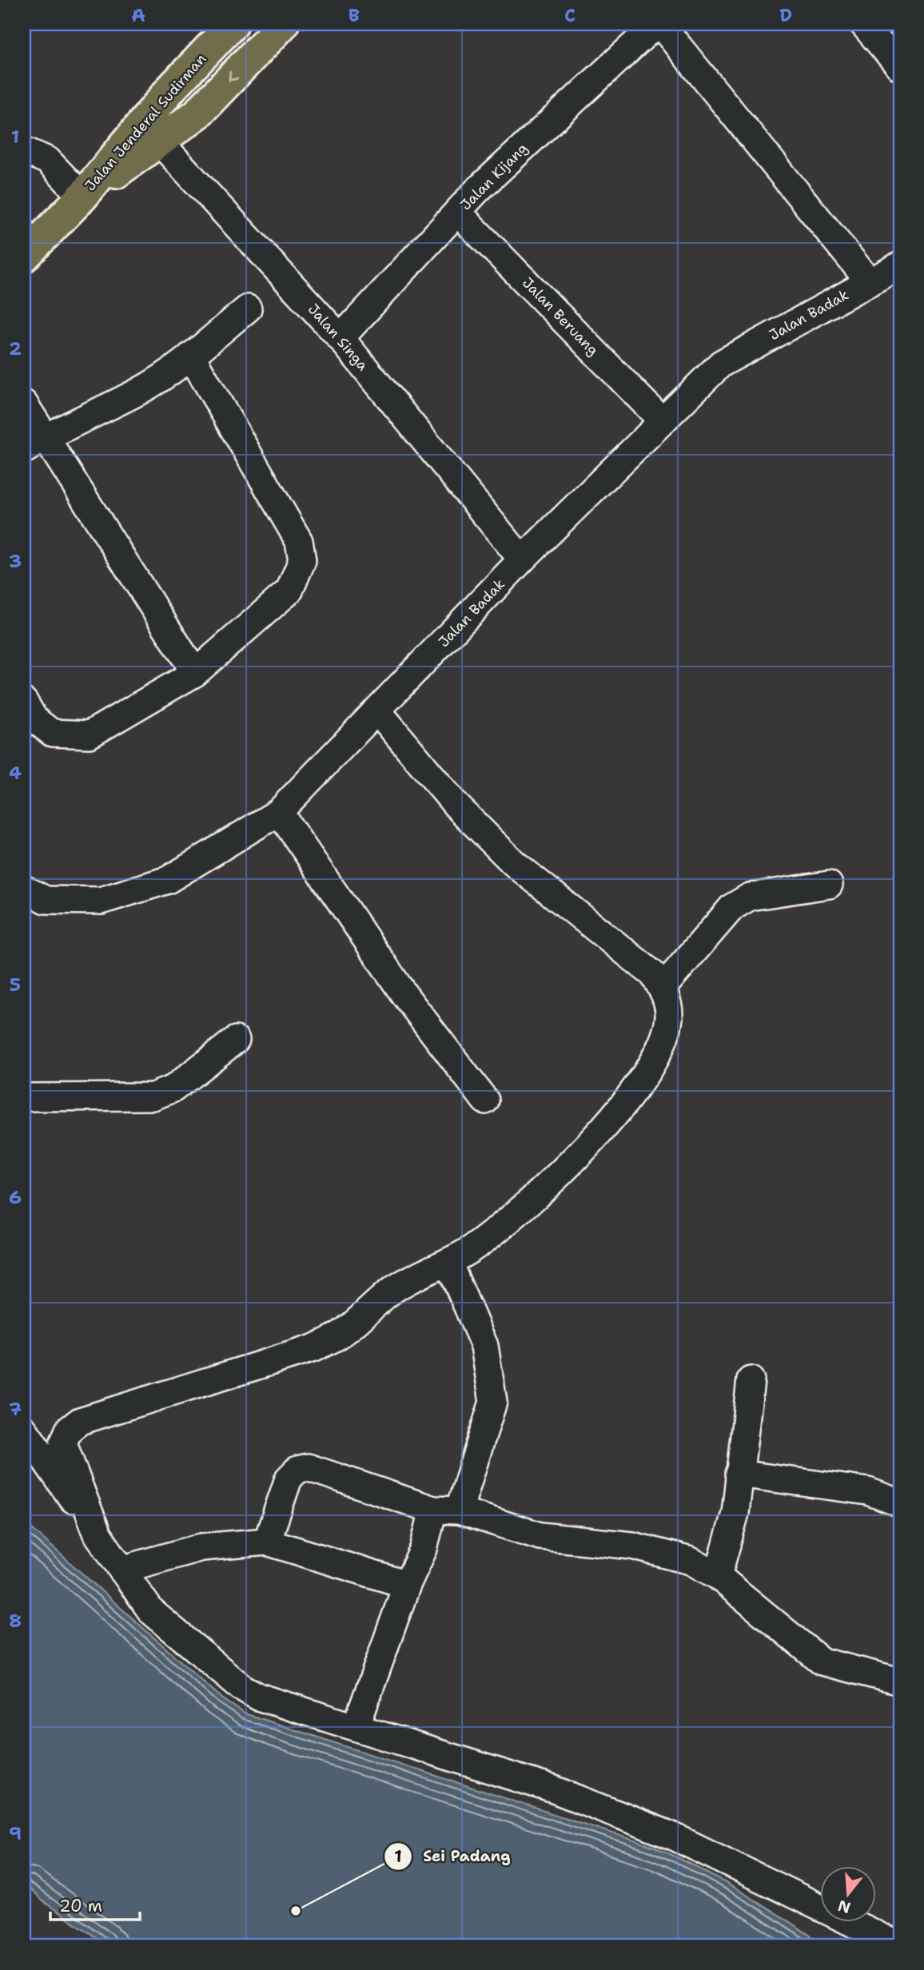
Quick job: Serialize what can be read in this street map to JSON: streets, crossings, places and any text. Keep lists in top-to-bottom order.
{
  "streets": {
    "main road": ["Jalan Jenderal Sudirman"],
    "street": [
      "Jalan Kijang",
      "Jalan Badak",
      "Jalan Beruang",
      "Jalan Singa"
    ]
  },
  "crossings": [
    ["Jalan Jenderal Sudirman", "Jalan Singa"],
    ["Jalan Kijang", "Jalan Badak"],
    ["Jalan Kijang", "Jalan Beruang"],
    ["Jalan Kijang", "Jalan Singa"],
    ["Jalan Badak", "Jalan Beruang"],
    ["Jalan Badak", "Jalan Singa"]
  ],
  "places": ["Sei Padang"],
  "scale_bar": "20 m",
  "north": "bottom",
  "grid": {
    "columns": [
      "A",
      "B",
      "C",
      "D"
    ],
    "rows": [
      "1",
      "2",
      "3",
      "4",
      "5",
      "6",
      "7",
      "8",
      "9"
    ]
  }
}
